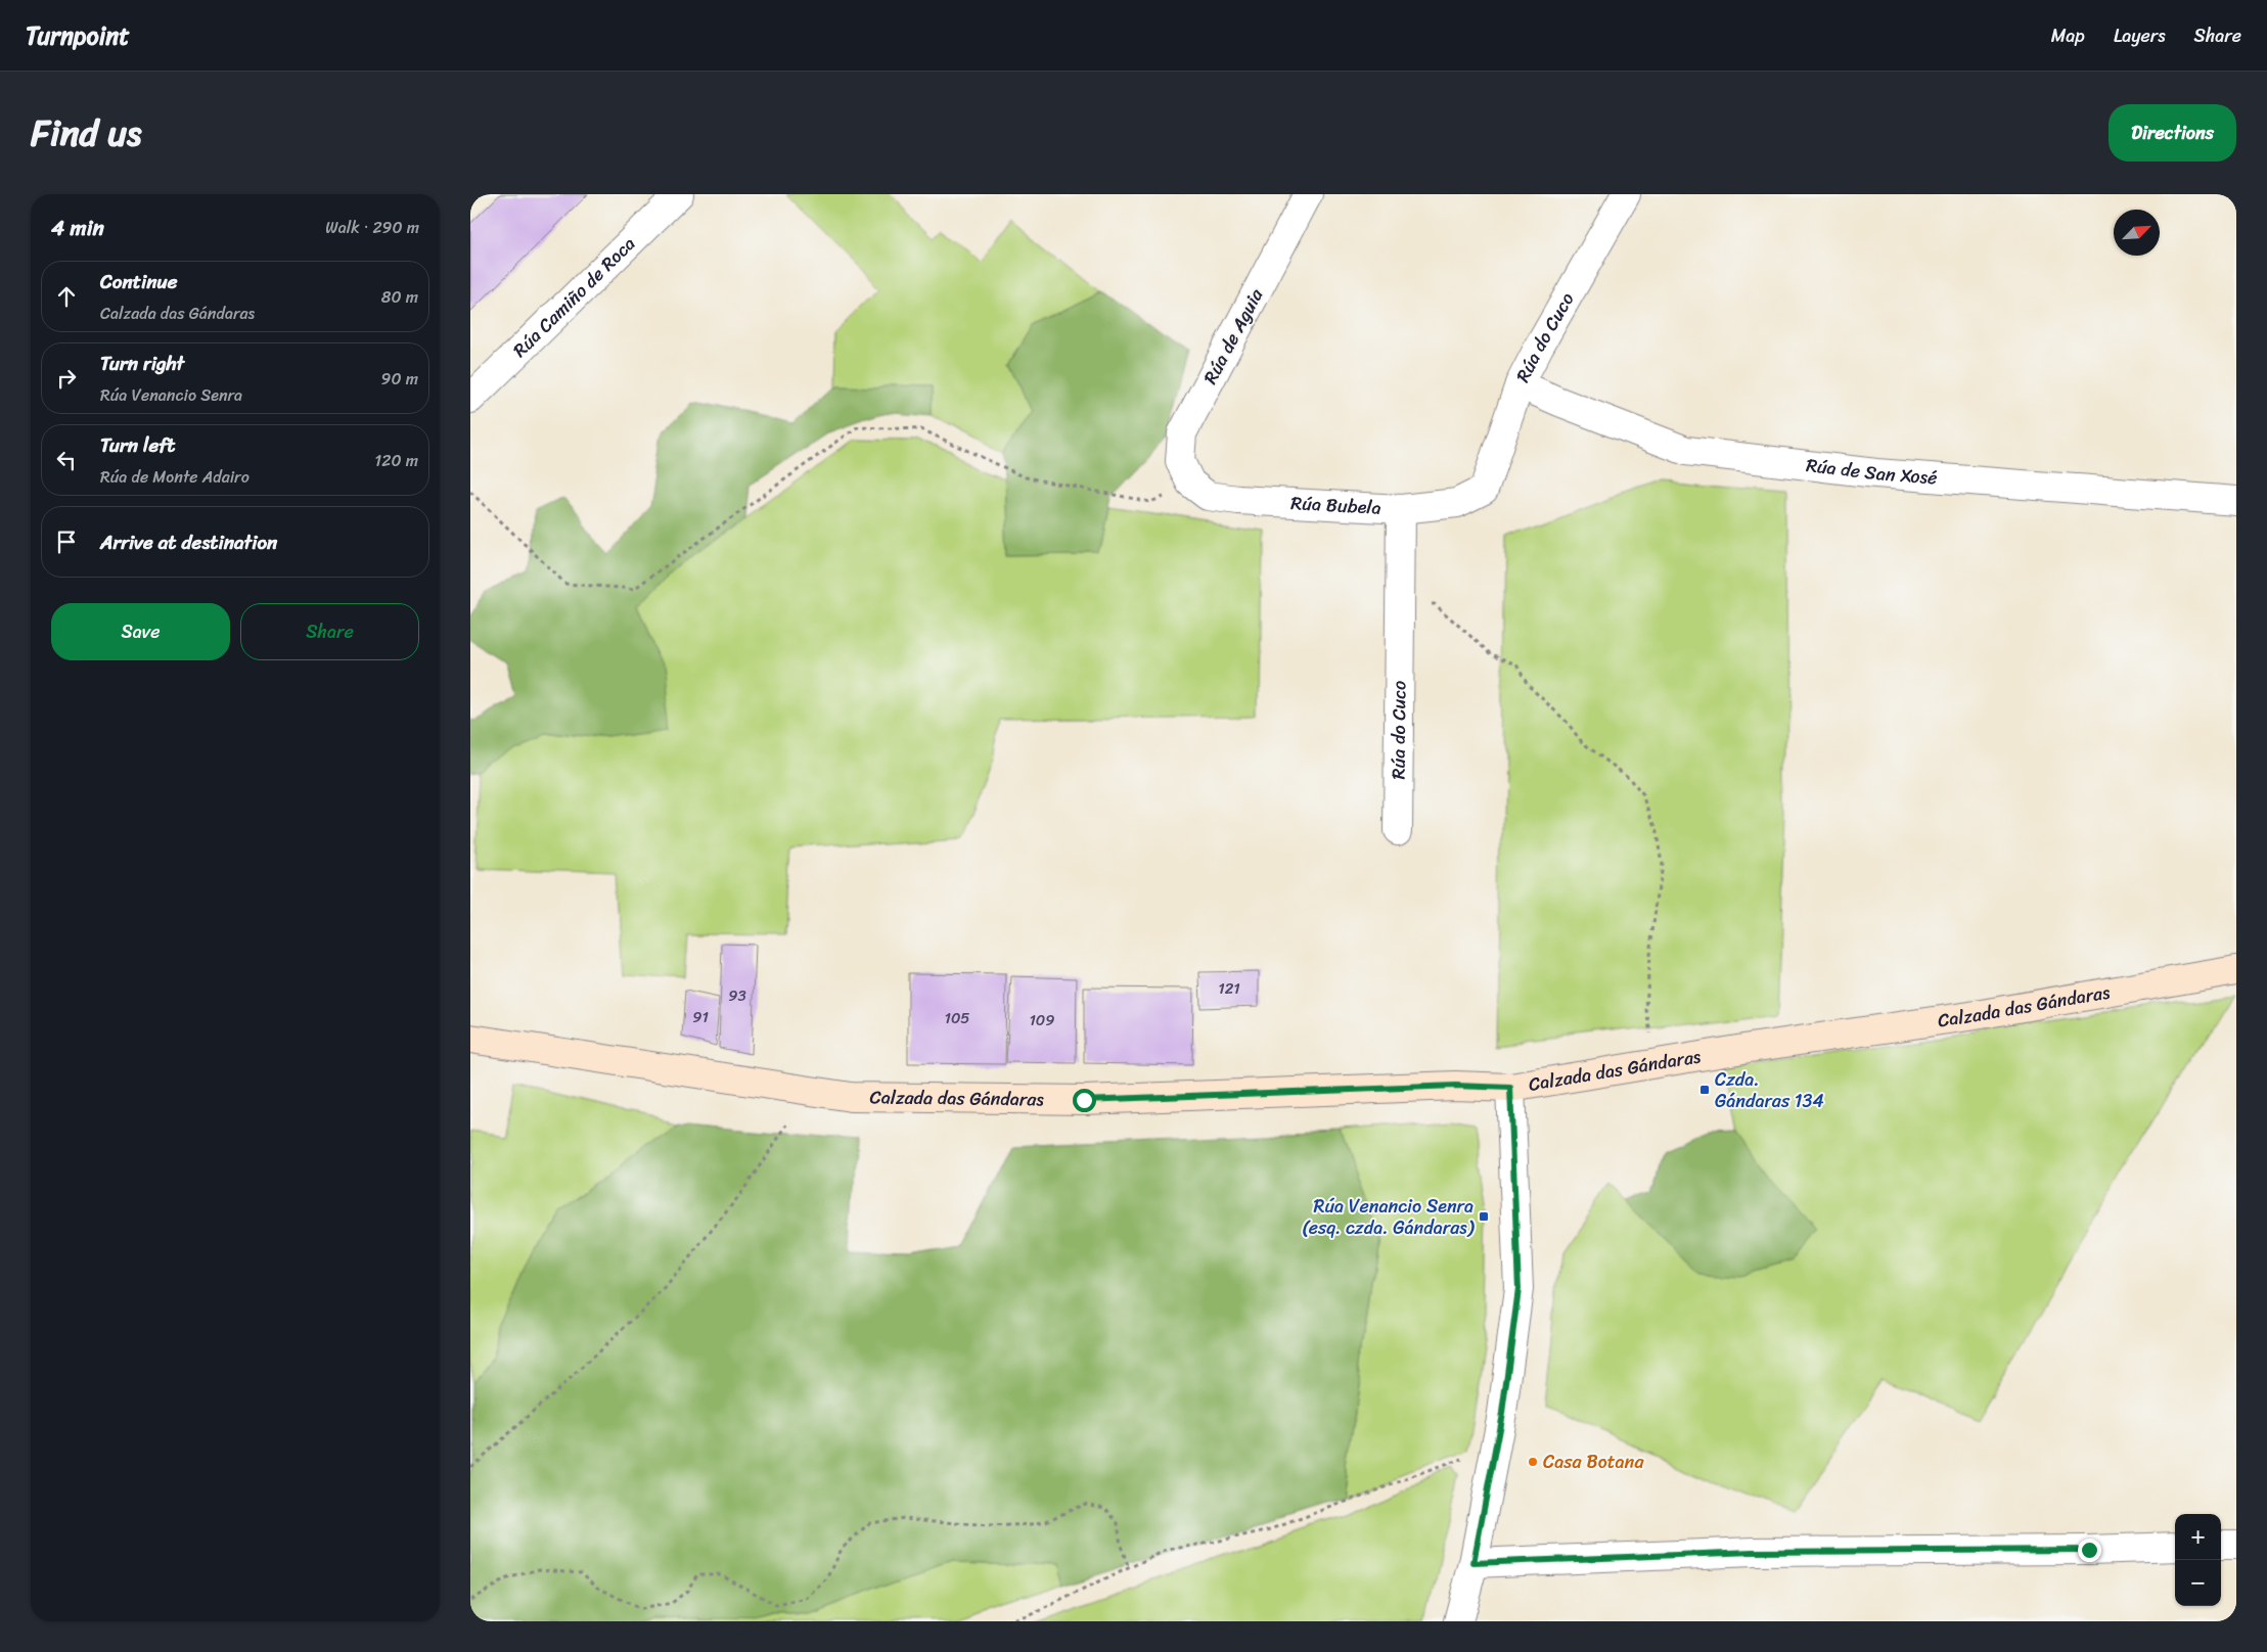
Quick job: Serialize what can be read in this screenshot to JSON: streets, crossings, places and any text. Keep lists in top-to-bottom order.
{
  "streets": {
    "main road": ["Calzada das Gándaras"],
    "street": [
      "Rúa Camiño de Roca",
      "Rúa de Aguia",
      "Rúa do Cuco",
      "Rúa de San Xosé",
      "Rúa Bubela"
    ]
  },
  "crossings": [
    ["Rúa de Aguia", "Rúa Bubela"],
    ["Rúa do Cuco", "Rúa de San Xosé"],
    ["Rúa do Cuco", "Rúa Bubela"]
  ],
  "places": {
    "transit": ["Czda. Gándaras 134", "Rúa Venancio Senra (esq. czda. Gándaras)"],
    "other": ["Casa Botana"]
  },
  "house_numbers": [
    "121",
    "93",
    "91",
    "105",
    "109"
  ],
  "north": "top right",
  "page": {
    "header": "Turnpoint",
    "nav": ["Map", "Layers", "Share"],
    "title": "Find us",
    "buttons": [
      "Directions",
      ["Save", "Share"]
    ],
    "heading": ["4 min", "Walk · 290 m"],
    "list": [
      ["Continue", "Calzada das Gándaras", "80 m"],
      ["Turn right", "Rúa Venancio Senra", "90 m"],
      ["Turn left", "Rúa de Monte Adairo", "120 m"],
      "Arrive at destination"
    ],
    "map_buttons": ["+", "−"]
  }
}
